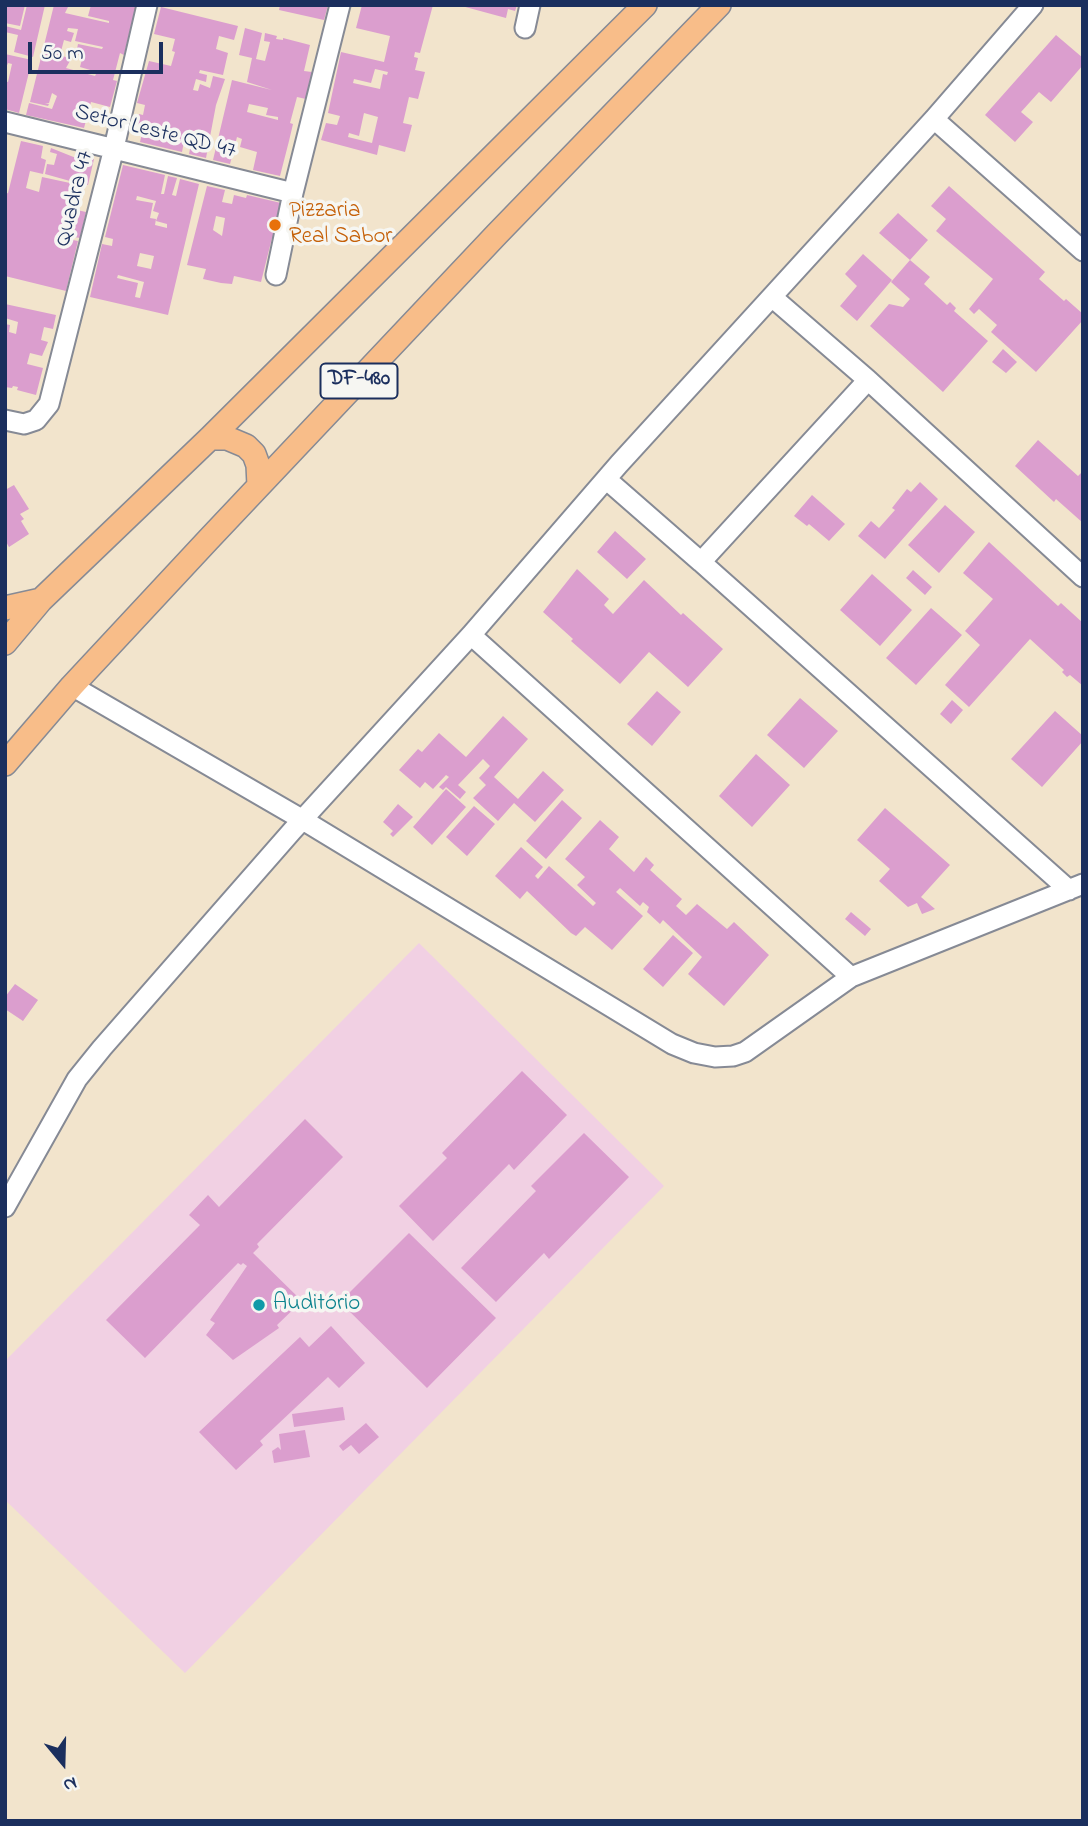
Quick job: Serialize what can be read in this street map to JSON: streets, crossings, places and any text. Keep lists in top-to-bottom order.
{
  "streets": {
    "main road": ["DF-480"],
    "street": ["Setor Leste QD 47", "Quadra 47"]
  },
  "crossings": [
    ["Setor Leste QD 47", "Quadra 47"]
  ],
  "places": ["Pizzaria Real Sabor", "Auditório"],
  "scale_bar": "50 m",
  "north": "bottom"
}
